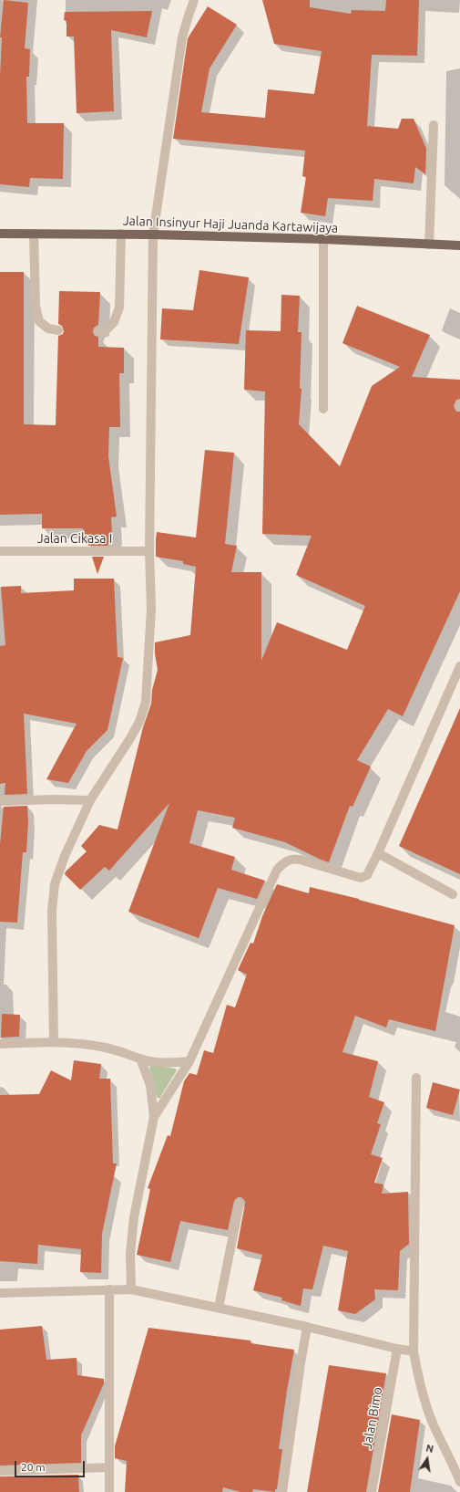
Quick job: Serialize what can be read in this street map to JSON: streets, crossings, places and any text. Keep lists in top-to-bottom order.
{
  "streets": {
    "main road": ["Jalan Insinyur Haji Juanda Kartawijaya"],
    "street": ["Jalan Cikasa I", "Jalan Bimo"]
  },
  "scale_bar": "20 m",
  "north": "top"
}
